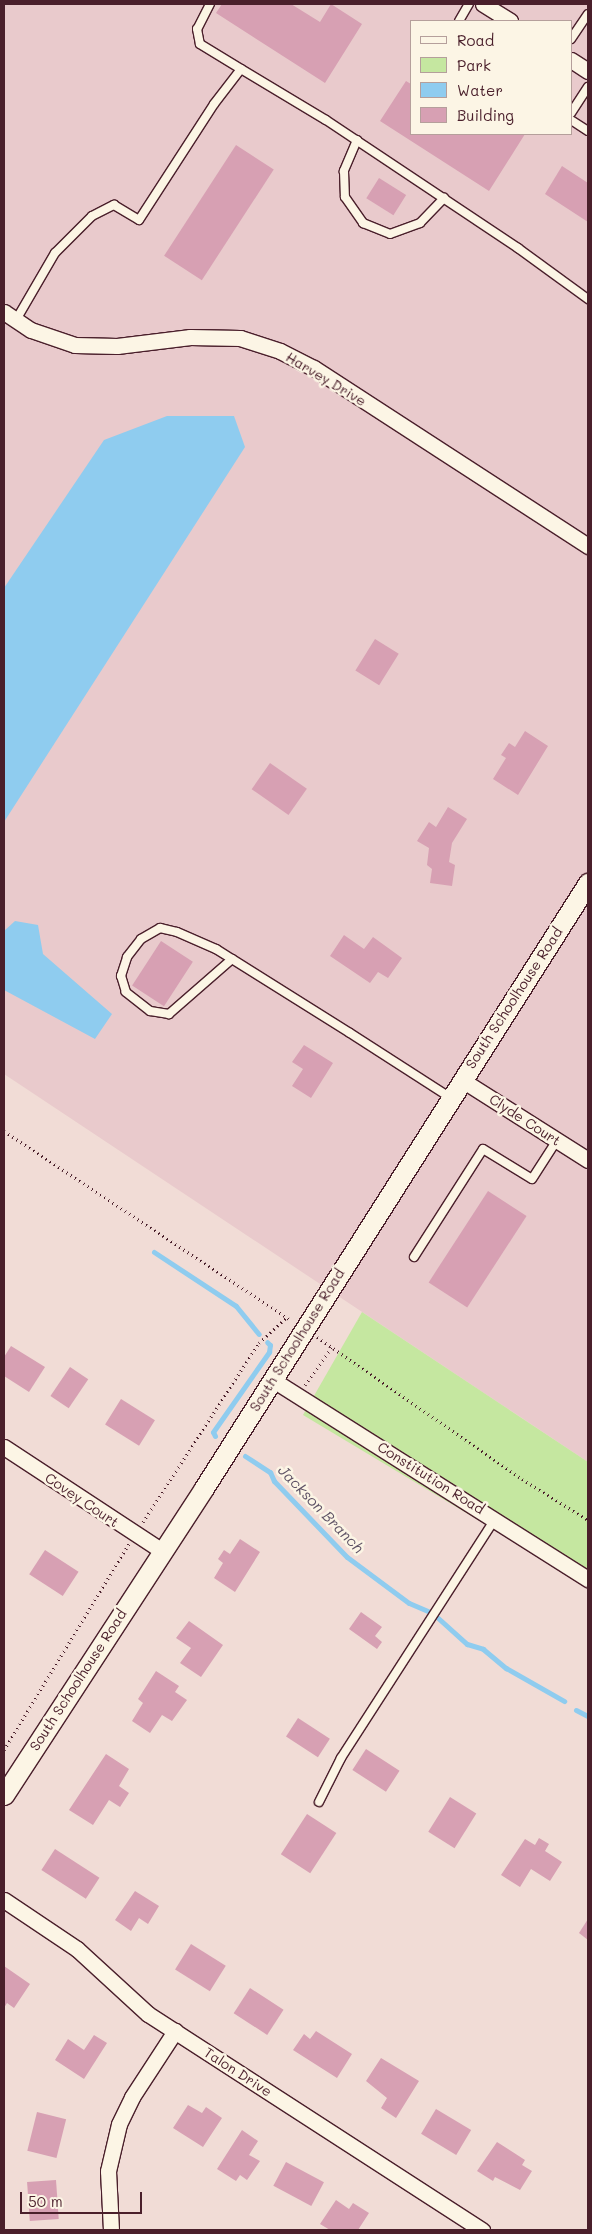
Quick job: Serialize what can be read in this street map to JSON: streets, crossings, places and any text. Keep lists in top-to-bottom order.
{
  "streets": {
    "street": [
      "Harvey Drive",
      "South Schoolhouse Road",
      "Clyde Court",
      "Constitution Road",
      "Covey Court",
      "Talon Drive"
    ]
  },
  "crossings": [
    ["South Schoolhouse Road", "Clyde Court"],
    ["South Schoolhouse Road", "Constitution Road"],
    ["South Schoolhouse Road", "Covey Court"]
  ],
  "water": ["Jackson Branch"],
  "legend": [
    "Road",
    "Park",
    "Water",
    "Building"
  ],
  "scale_bar": "50 m"
}
